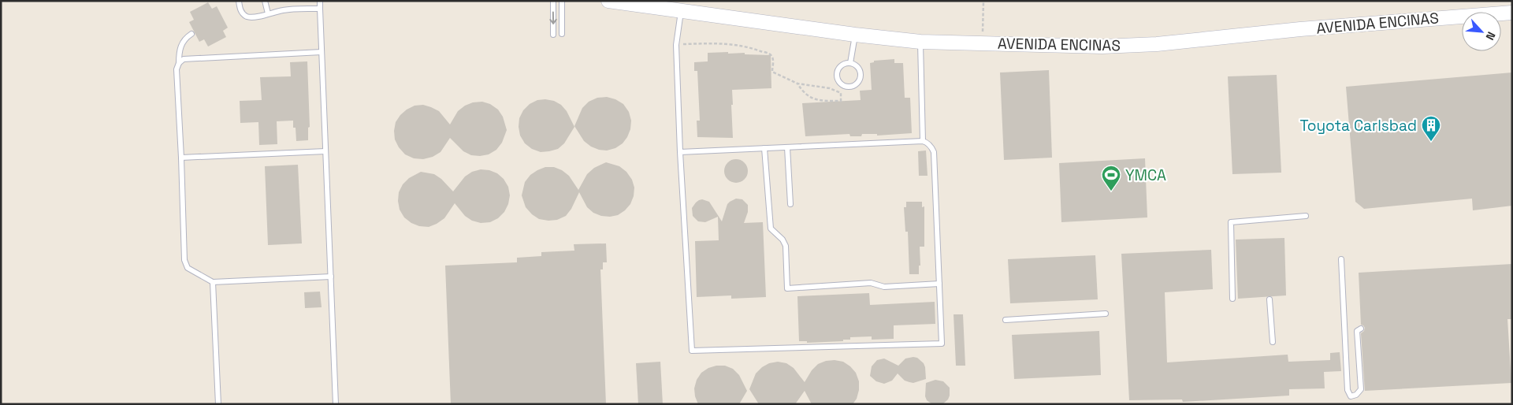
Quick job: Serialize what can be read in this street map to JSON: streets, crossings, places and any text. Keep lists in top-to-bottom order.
{
  "streets": {
    "street": ["AVENIDA ENCINAS"]
  },
  "places": {
    "building": ["Toyota Carlsbad"],
    "sports": ["YMCA"]
  },
  "north": "bottom right"
}
